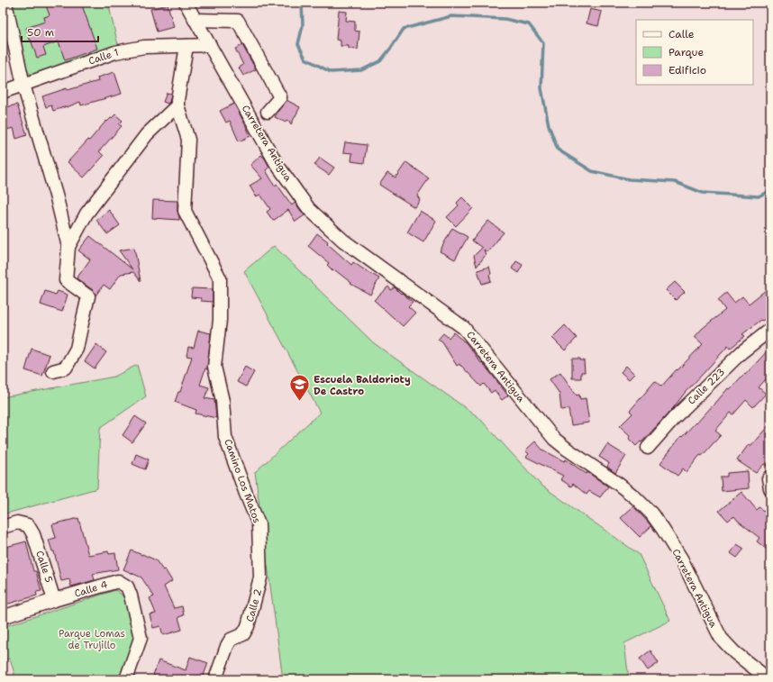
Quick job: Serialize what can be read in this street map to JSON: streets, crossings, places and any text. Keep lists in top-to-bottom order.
{
  "streets": {
    "street": [
      "Calle 1",
      "Carretera Antigua",
      "Calle 223",
      "Camino Los Matos",
      "Calle 5",
      "Calle 4",
      "Calle 2"
    ]
  },
  "crossings": [
    ["Calle 1", "Carretera Antigua"],
    ["Calle 1", "Camino Los Matos"],
    ["Camino Los Matos", "Calle 2"],
    ["Calle 5", "Calle 4"]
  ],
  "parks": ["Parque Lomas de Trujillo"],
  "places": {
    "school or university": ["Escuela Baldorioty De Castro"]
  },
  "legend": ["Calle", "Parque", "Edificio"],
  "scale_bar": "50 m"
}
